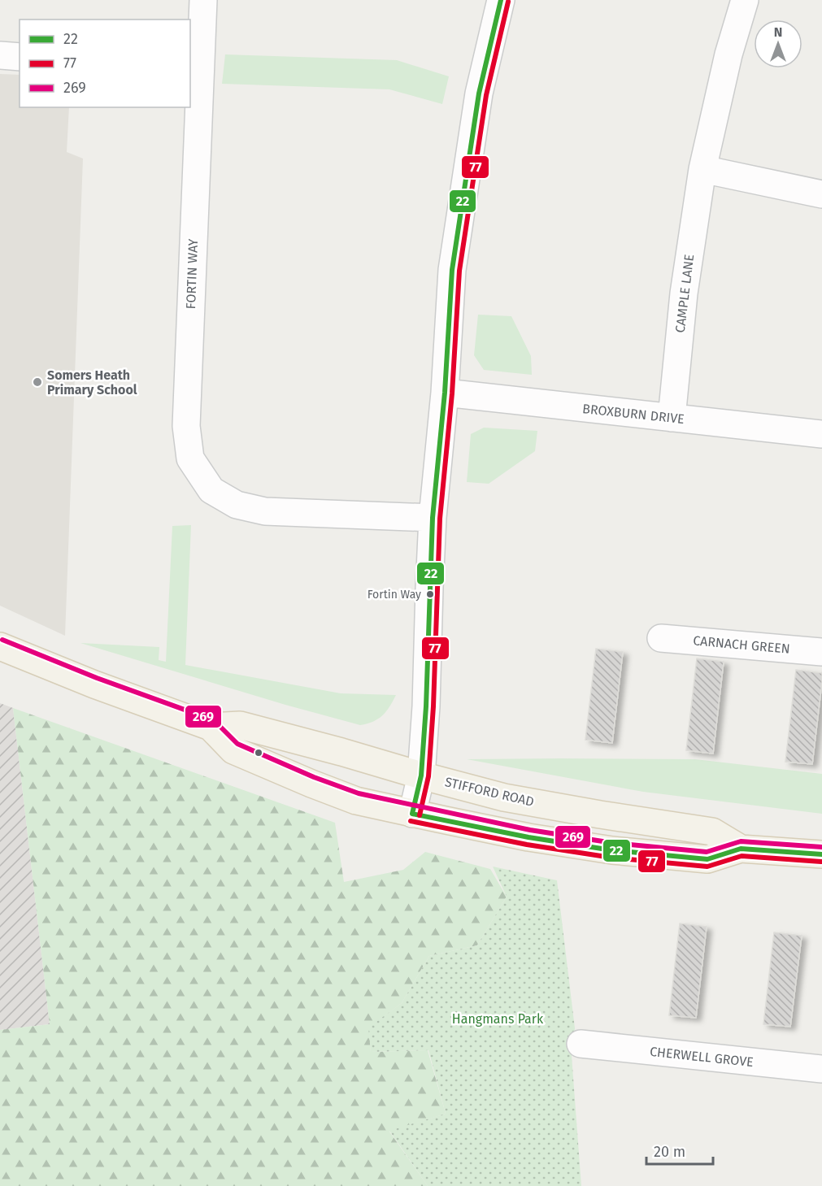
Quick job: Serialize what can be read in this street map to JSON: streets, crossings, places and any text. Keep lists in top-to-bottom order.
{
  "streets": {
    "main road": ["STIFFORD ROAD"],
    "street": [
      "FORTIN WAY",
      "CAMPLE LANE",
      "BROXBURN DRIVE",
      "CARNACH GREEN",
      "CHERWELL GROVE"
    ]
  },
  "crossings": [
    ["CAMPLE LANE", "BROXBURN DRIVE"]
  ],
  "parks": ["Hangmans Park"],
  "places": ["Somers Heath Primary School", "Fortin Way"],
  "lines": ["transit line 22", "transit line 77", "transit line 269"],
  "legend": ["22", "77", "269"],
  "scale_bar": "20 m",
  "north": "top"
}
